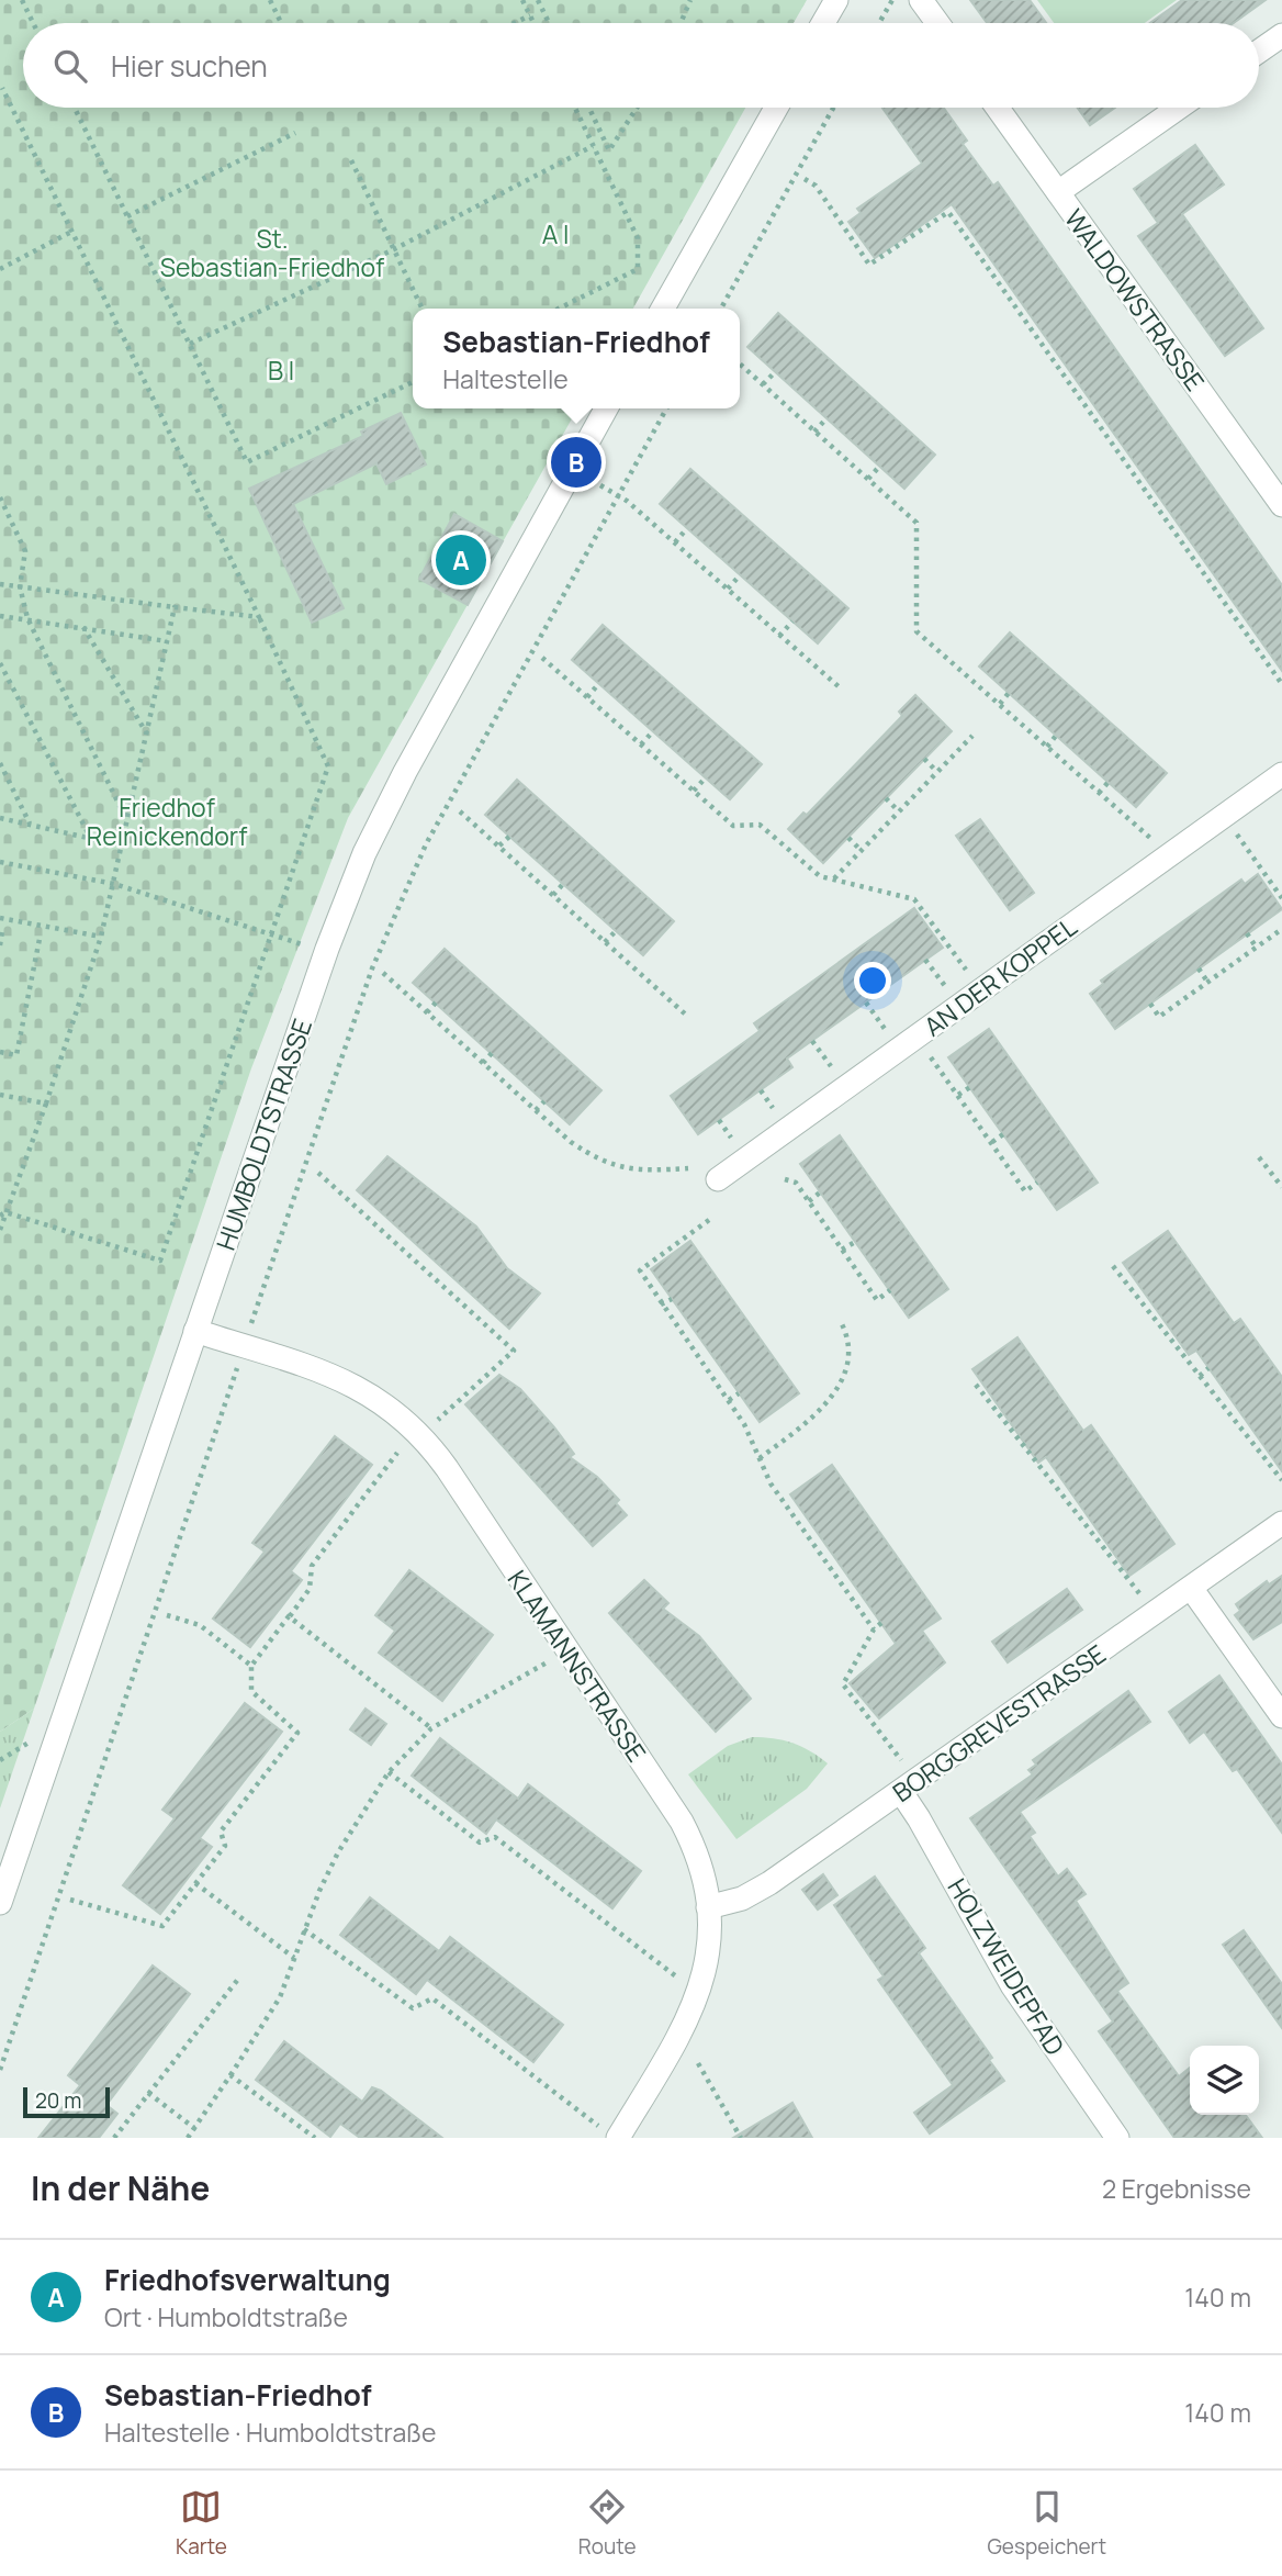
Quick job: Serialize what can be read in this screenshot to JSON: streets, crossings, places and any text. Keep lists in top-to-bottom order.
{
  "streets": {
    "street": [
      "WALDOWSTRASSE",
      "AN DER KOPPEL",
      "HUMBOLDTSTRASSE",
      "KLAMANNSTRASSE",
      "BORGGREVESTRASSE",
      "HOLZWEIDEPFAD"
    ]
  },
  "crossings": [
    ["HUMBOLDTSTRASSE", "KLAMANNSTRASSE"],
    ["KLAMANNSTRASSE", "BORGGREVESTRASSE"],
    ["BORGGREVESTRASSE", "HOLZWEIDEPFAD"]
  ],
  "parks": [
    "A I",
    "St. Sebastian-Friedhof",
    "B I",
    "Friedhof Reinickendorf"
  ],
  "scale_bar": "20 m",
  "page": {
    "search": "Hier suchen",
    "popup": ["Sebastian-Friedhof", "Haltestelle"],
    "pins": ["B", "A"],
    "scale": "20 m",
    "heading": ["In der Nähe", "2 Ergebnisse"],
    "list": [
      {
        "mark": "A",
        "name": "Friedhofsverwaltung",
        "note": "Ort · Humboldtstraße",
        "value": "140 m"
      },
      {
        "mark": "B",
        "name": "Sebastian-Friedhof",
        "note": "Haltestelle · Humboldtstraße",
        "value": "140 m"
      }
    ],
    "nav": ["Karte", "Route", "Gespeichert"]
  }
}
